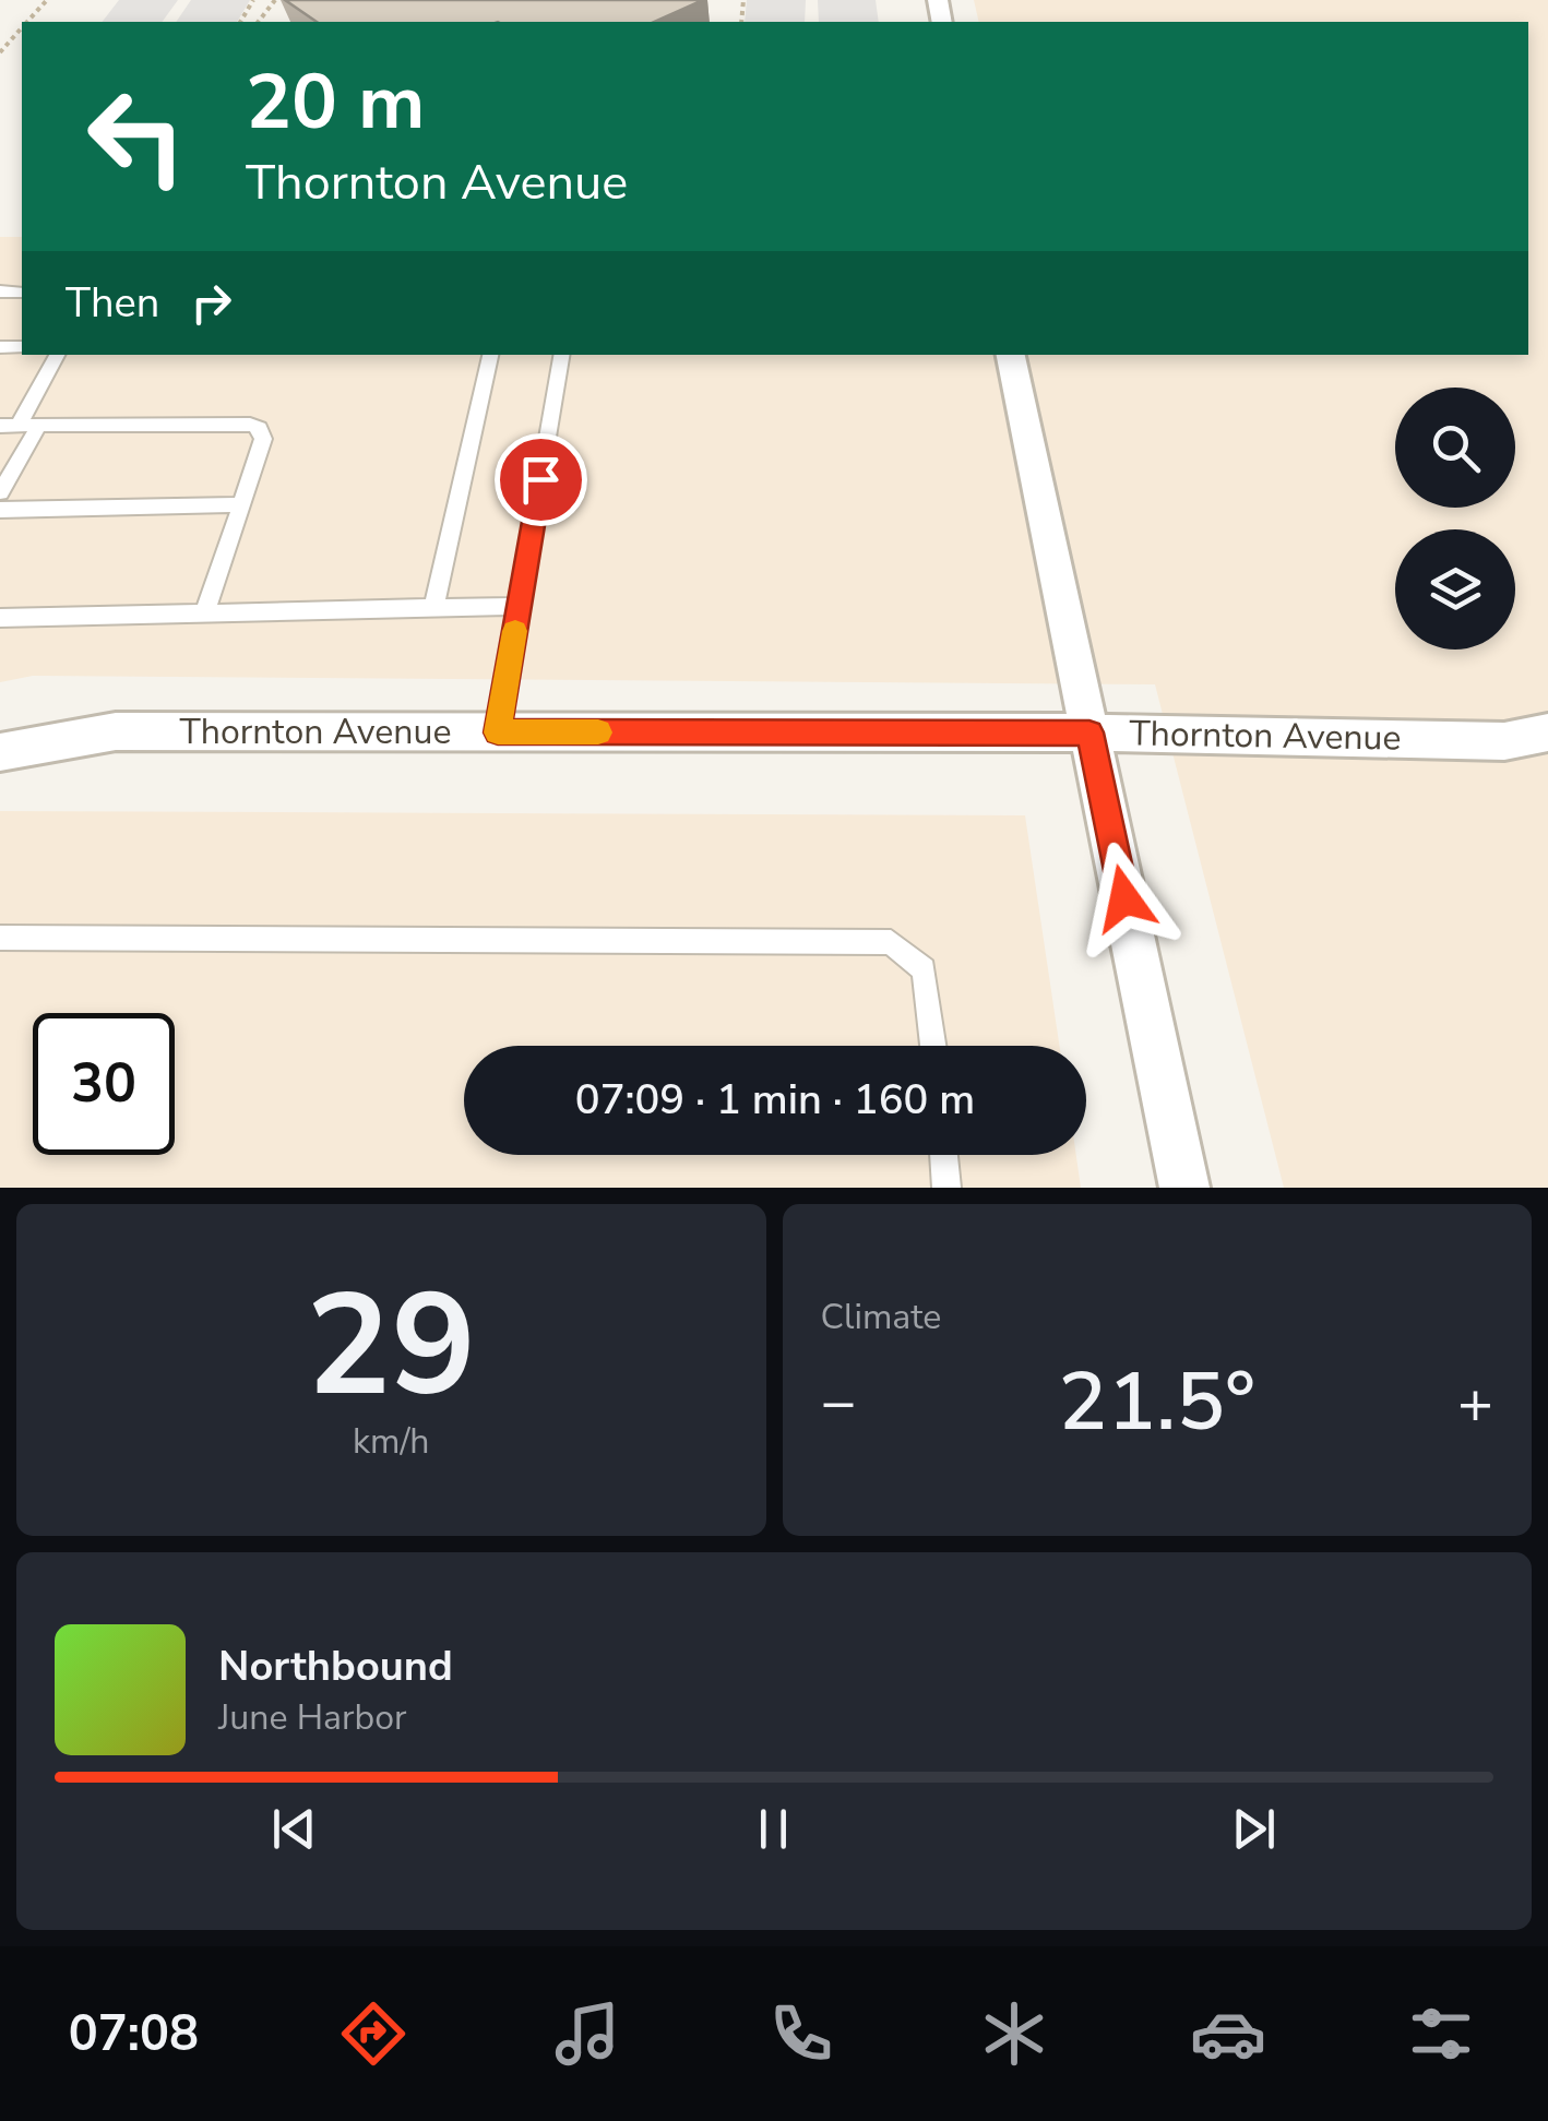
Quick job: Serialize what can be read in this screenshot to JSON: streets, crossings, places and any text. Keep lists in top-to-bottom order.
{
  "streets": {
    "street": ["Thornton Avenue"]
  },
  "page": {
    "turn": ["20 m", "Thornton Avenue"],
    "then": "Then",
    "limit": "30",
    "trip": "07:09 · 1 min · 160 m",
    "tile": [
      ["29", "km/h"],
      "Climate"
    ],
    "heat": ["−", "21.5°", "+"],
    "song": ["Northbound", "June Harbor"],
    "tabs": "07:08"
  }
}
